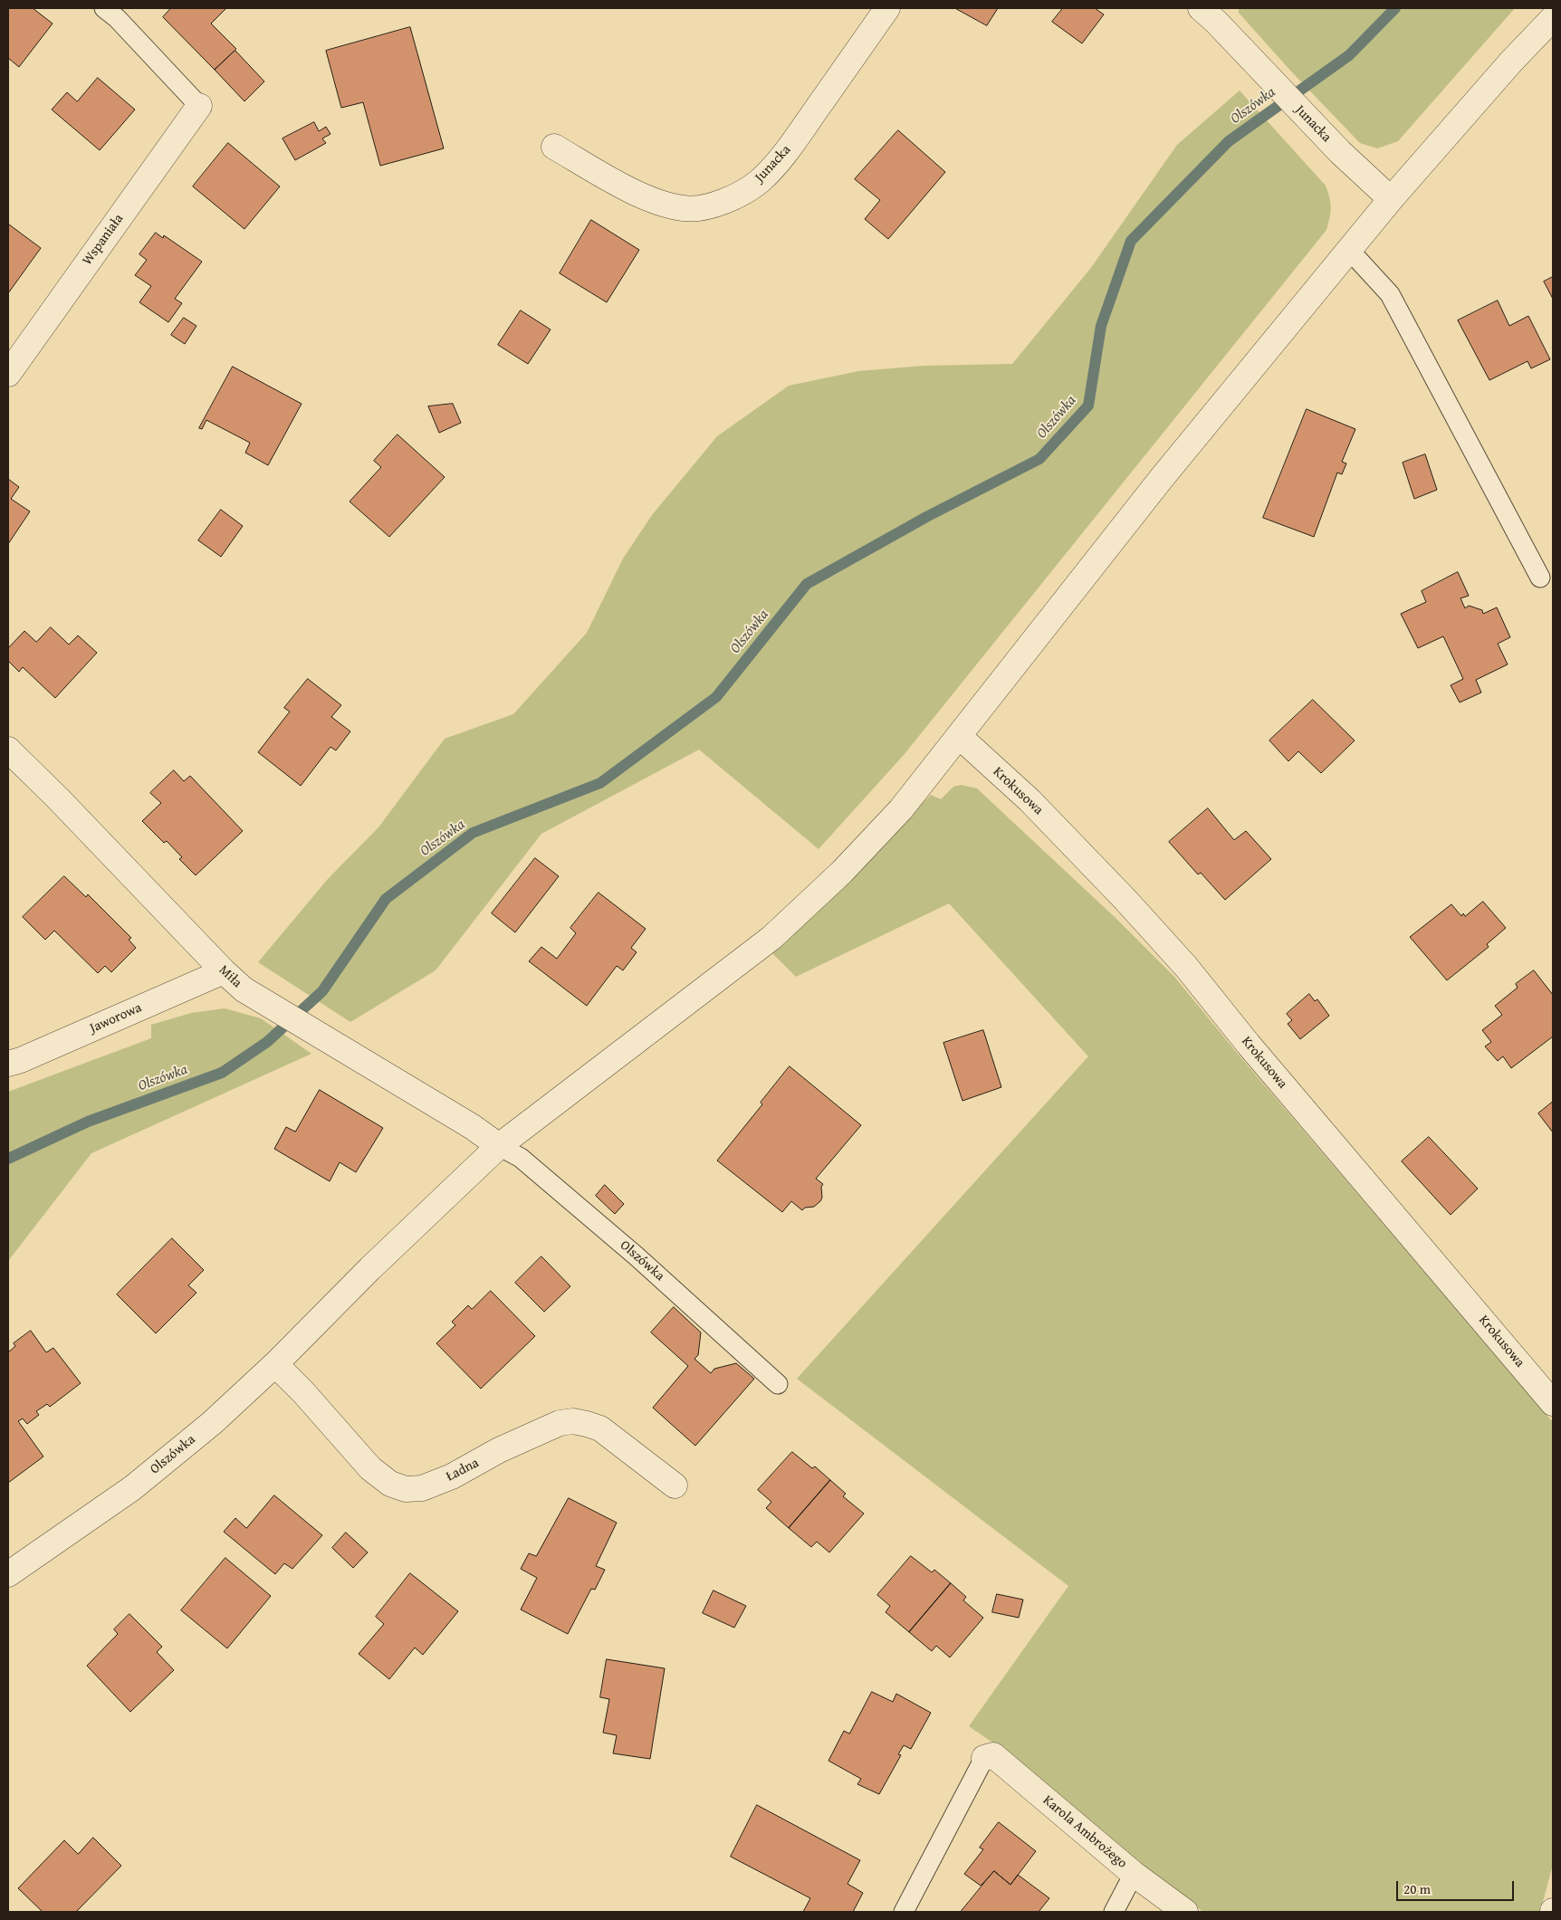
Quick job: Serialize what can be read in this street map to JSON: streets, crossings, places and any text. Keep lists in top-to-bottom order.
{
  "streets": {
    "street": [
      "Junacka",
      "Wspaniała",
      "Krokusowa",
      "Miła",
      "Jaworowa",
      "Olszówka",
      "Ładna",
      "Karola Ambrożego"
    ]
  },
  "crossings": [
    ["Junacka", "Olszówka"],
    ["Krokusowa", "Olszówka"],
    ["Miła", "Jaworowa"],
    ["Miła", "Olszówka"],
    ["Olszówka", "Ładna"]
  ],
  "water": ["Olszówka"],
  "scale_bar": "20 m"
}
